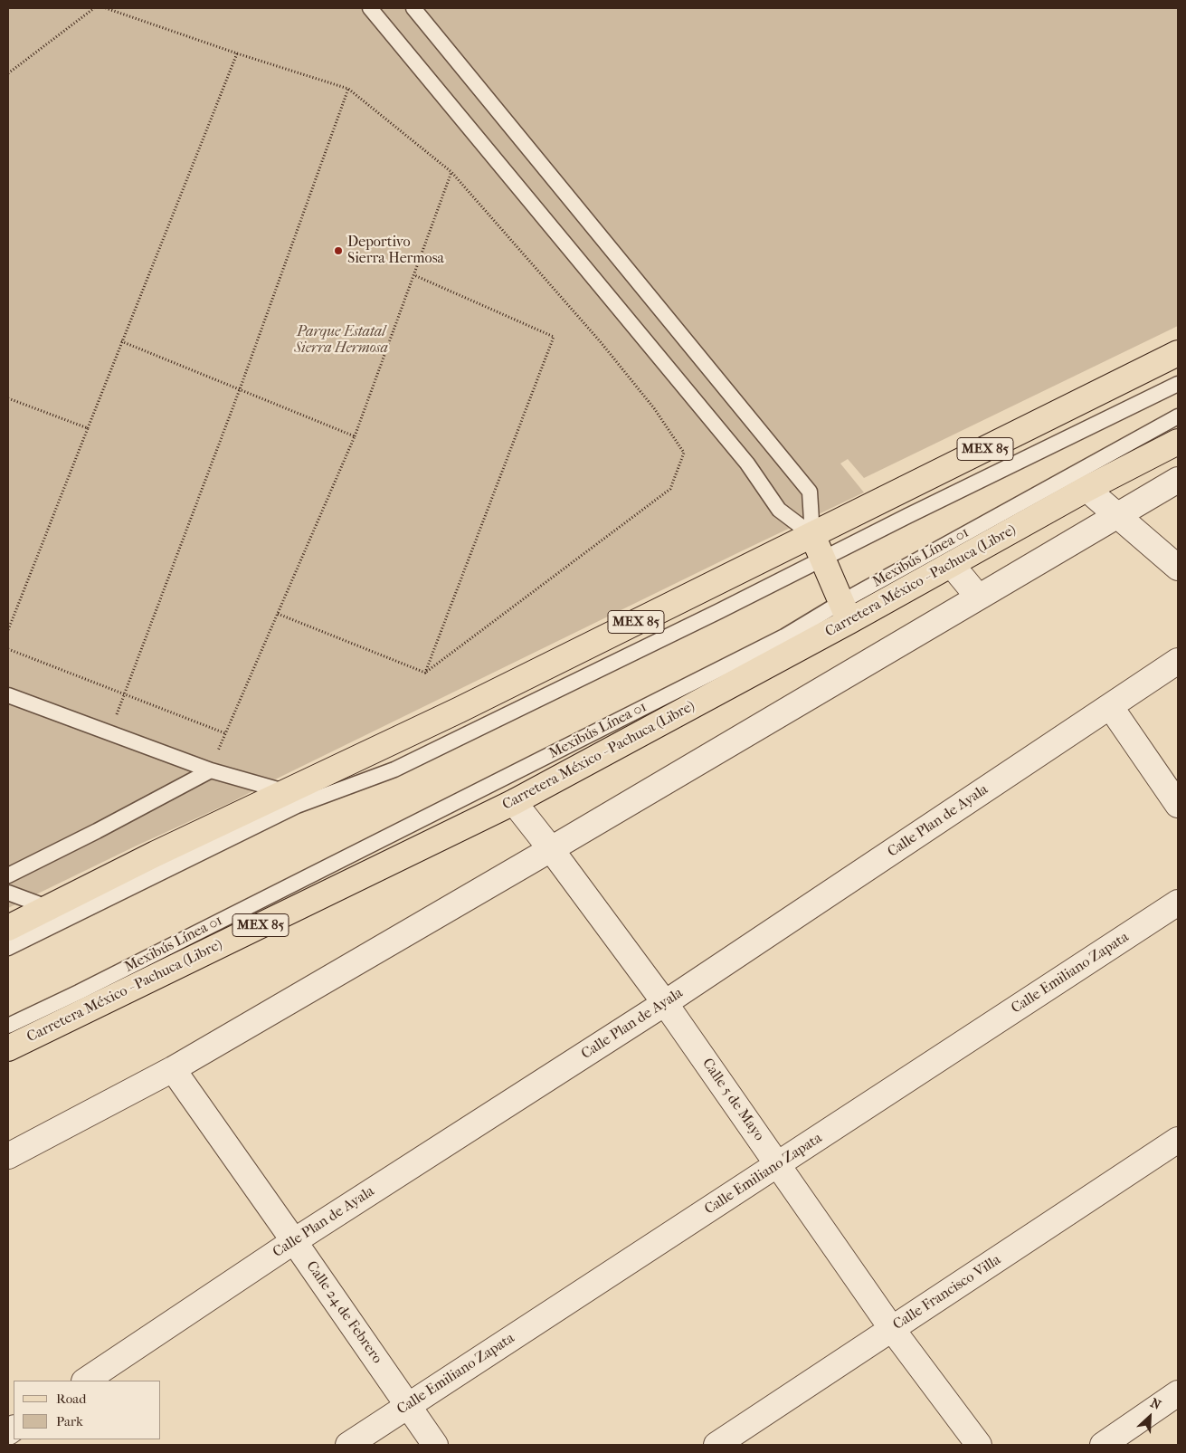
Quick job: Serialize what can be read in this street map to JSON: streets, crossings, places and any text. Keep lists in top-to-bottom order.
{
  "streets": {
    "main road": ["MEX 85", "Carretera México - Pachuca (Libre)"],
    "street": [
      "Calle Plan de Ayala",
      "Calle Emiliano Zapata",
      "Calle 5 de Mayo",
      "Calle Francisco Villa",
      "Calle 24 de Febrero"
    ],
    "lane": ["Mexibús Línea 01"]
  },
  "crossings": [
    ["Mexibús Línea 01", "Carretera México - Pachuca (Libre)"],
    ["Carretera México - Pachuca (Libre)", "Calle 5 de Mayo"],
    ["Calle Plan de Ayala", "Calle 5 de Mayo"],
    ["Calle Plan de Ayala", "Calle 24 de Febrero"],
    ["Calle Emiliano Zapata", "Calle 5 de Mayo"],
    ["Calle Emiliano Zapata", "Calle 24 de Febrero"],
    ["Calle 5 de Mayo", "Calle Francisco Villa"]
  ],
  "parks": ["Parque Estatal Sierra Hermosa"],
  "places": ["Deportivo Sierra Hermosa"],
  "legend": ["Road", "Park"],
  "north": "top right"
}
